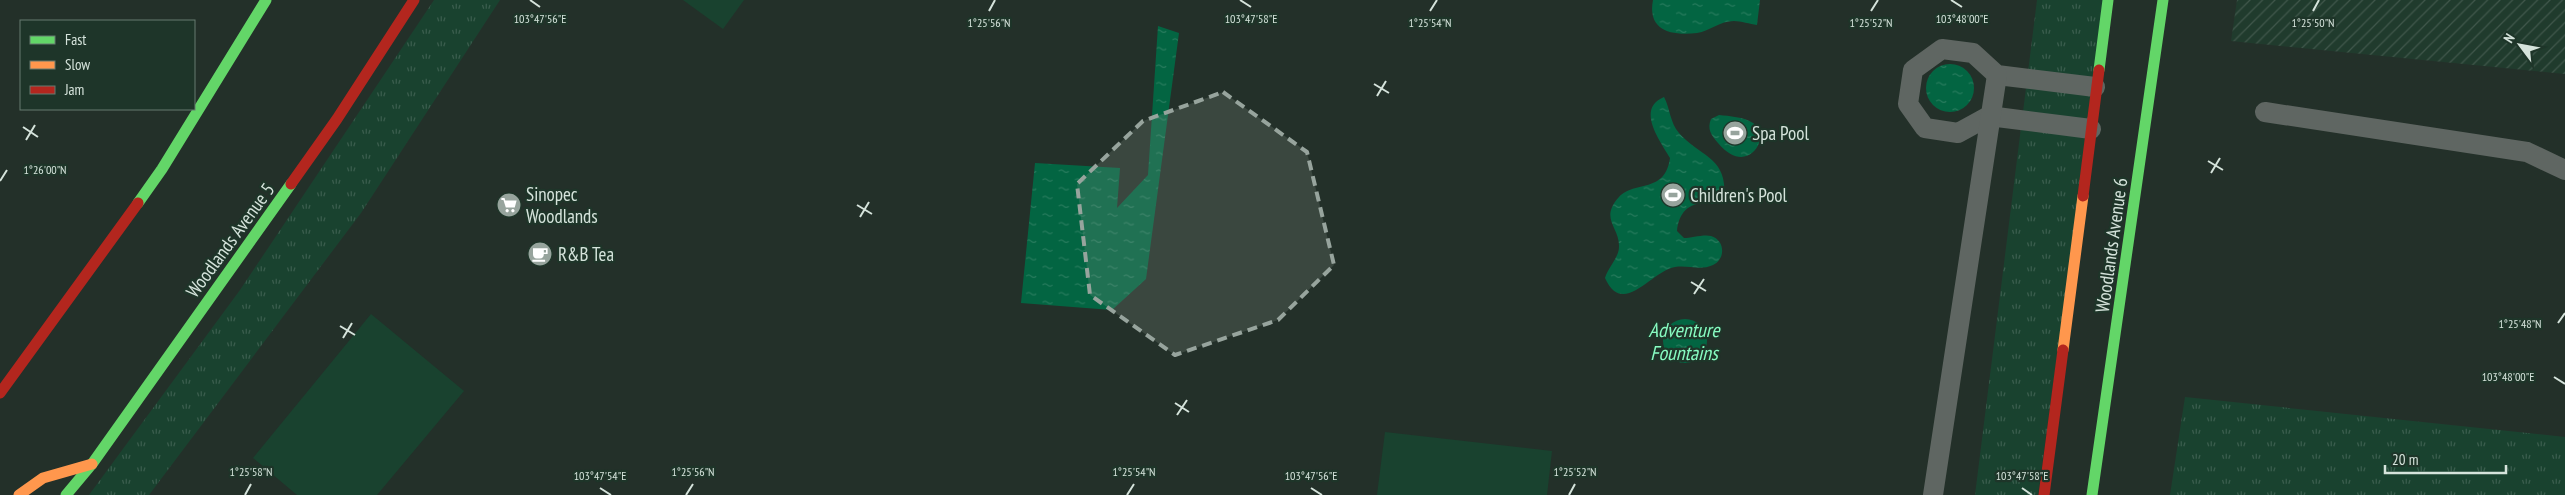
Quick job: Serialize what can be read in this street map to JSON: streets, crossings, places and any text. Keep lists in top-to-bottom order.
{
  "streets": {
    "main road": ["Woodlands Avenue 5", "Woodlands Avenue 6"]
  },
  "water": ["Adventure Fountains"],
  "places": {
    "sports": ["Spa Pool", "Children's Pool"],
    "supermarket": ["Sinopec Woodlands"],
    "cafe": ["R&B Tea"]
  },
  "legend": ["Fast", "Slow", "Jam"],
  "scale_bar": "20 m",
  "north": "top left",
  "coordinates": [
    "103°47'58\"E",
    "103°47'56\"E",
    "103°48'00\"E",
    "1°25'56\"N",
    "1°25'54\"N",
    "1°25'52\"N",
    "1°25'50\"N",
    "1°26'00\"N",
    "1°25'48\"N",
    "1°25'58\"N",
    "103°47'54\"E"
  ]
}
